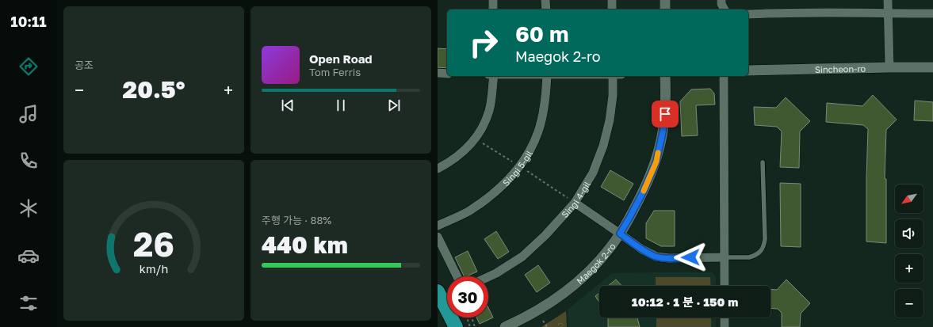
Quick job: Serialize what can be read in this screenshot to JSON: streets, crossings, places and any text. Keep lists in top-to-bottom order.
{
  "streets": {
    "street": [
      "Sincheon-ro",
      "Singi 5-gil",
      "Singi 4-gil",
      "Maegok 2-ro"
    ]
  },
  "north": "bottom left",
  "page": {
    "tabs": "10:11",
    "tile": [
      "공조",
      ["주행 가능 · 88%", "440 km"]
    ],
    "turn": ["60 m", "Maegok 2-ro"],
    "song": ["Open Road", "Tom Ferris"],
    "heat": ["−", "20.5°", "+"],
    "map_buttons": ["+", "−"],
    "limit": "30",
    "trip": "10:12 · 1 분 · 150 m",
    "gauge": ["26", "km/h"]
  }
}
